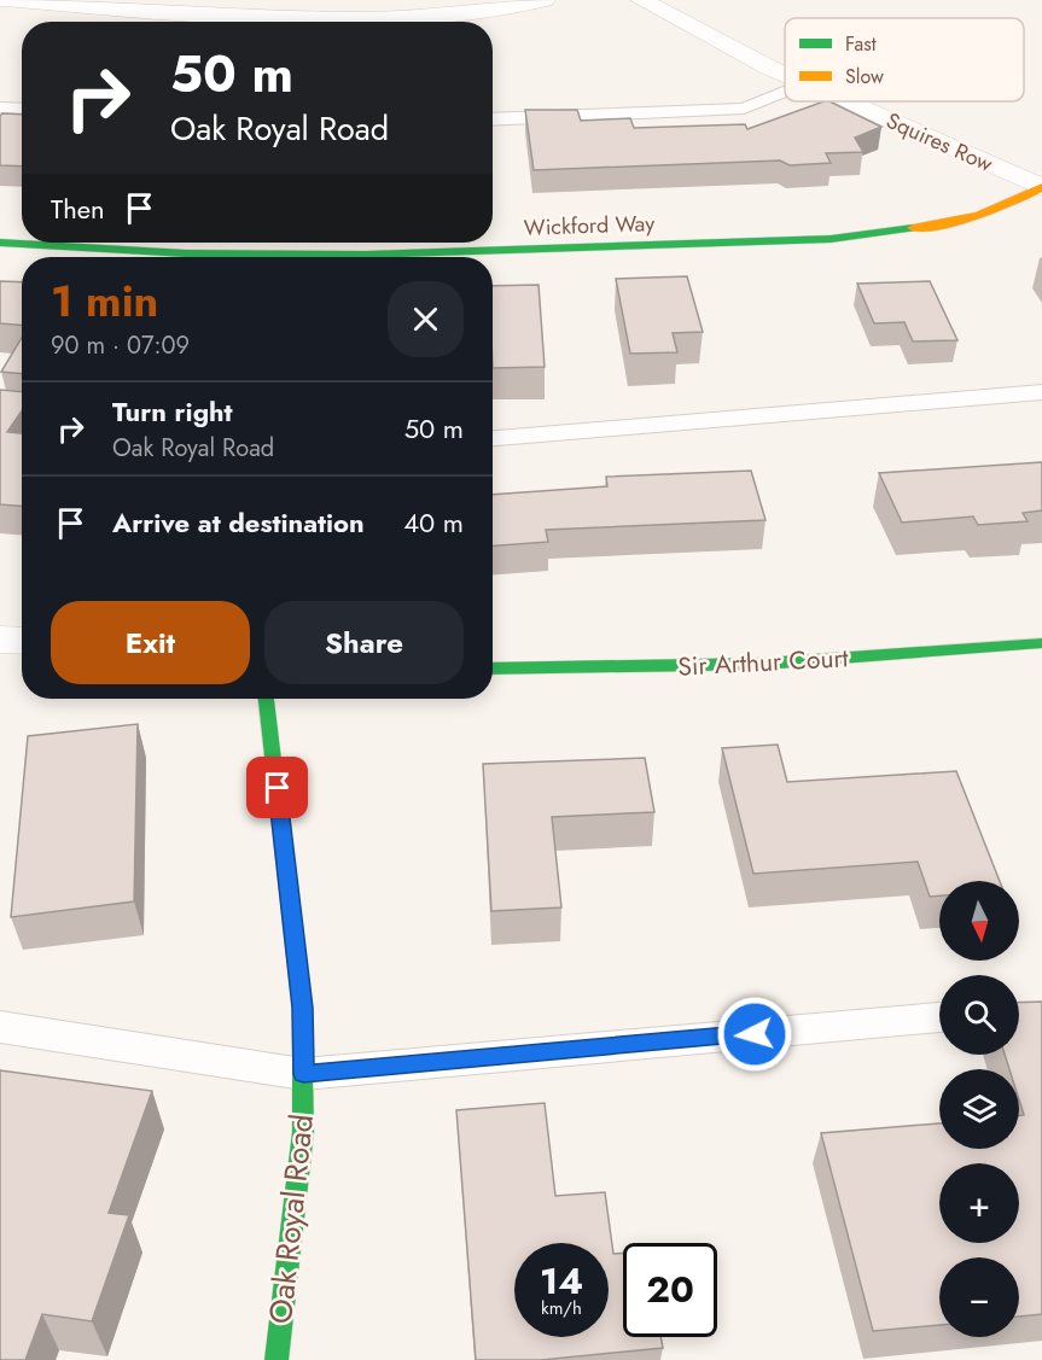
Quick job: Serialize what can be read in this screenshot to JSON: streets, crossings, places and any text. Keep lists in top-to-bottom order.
{
  "streets": {
    "street": [
      "Squires Row",
      "Wickford Way",
      "Sir Arthur Court",
      "Oak Royal Road"
    ]
  },
  "crossings": [
    ["Squires Row", "Wickford Way"]
  ],
  "legend": ["Fast", "Slow"],
  "north": "bottom",
  "page": {
    "turn": ["50 m", "Oak Royal Road"],
    "then": "Then",
    "heading": ["1 min", "90 m · 07:09"],
    "list": [
      {
        "name": "Turn right",
        "note": "Oak Royal Road",
        "value": "50 m"
      },
      {
        "name": "Arrive at destination",
        "value": "40 m"
      }
    ],
    "buttons": ["Exit", "Share"],
    "map_buttons": ["+", "−"],
    "speed": "14 km/h",
    "limit": "20"
  }
}
